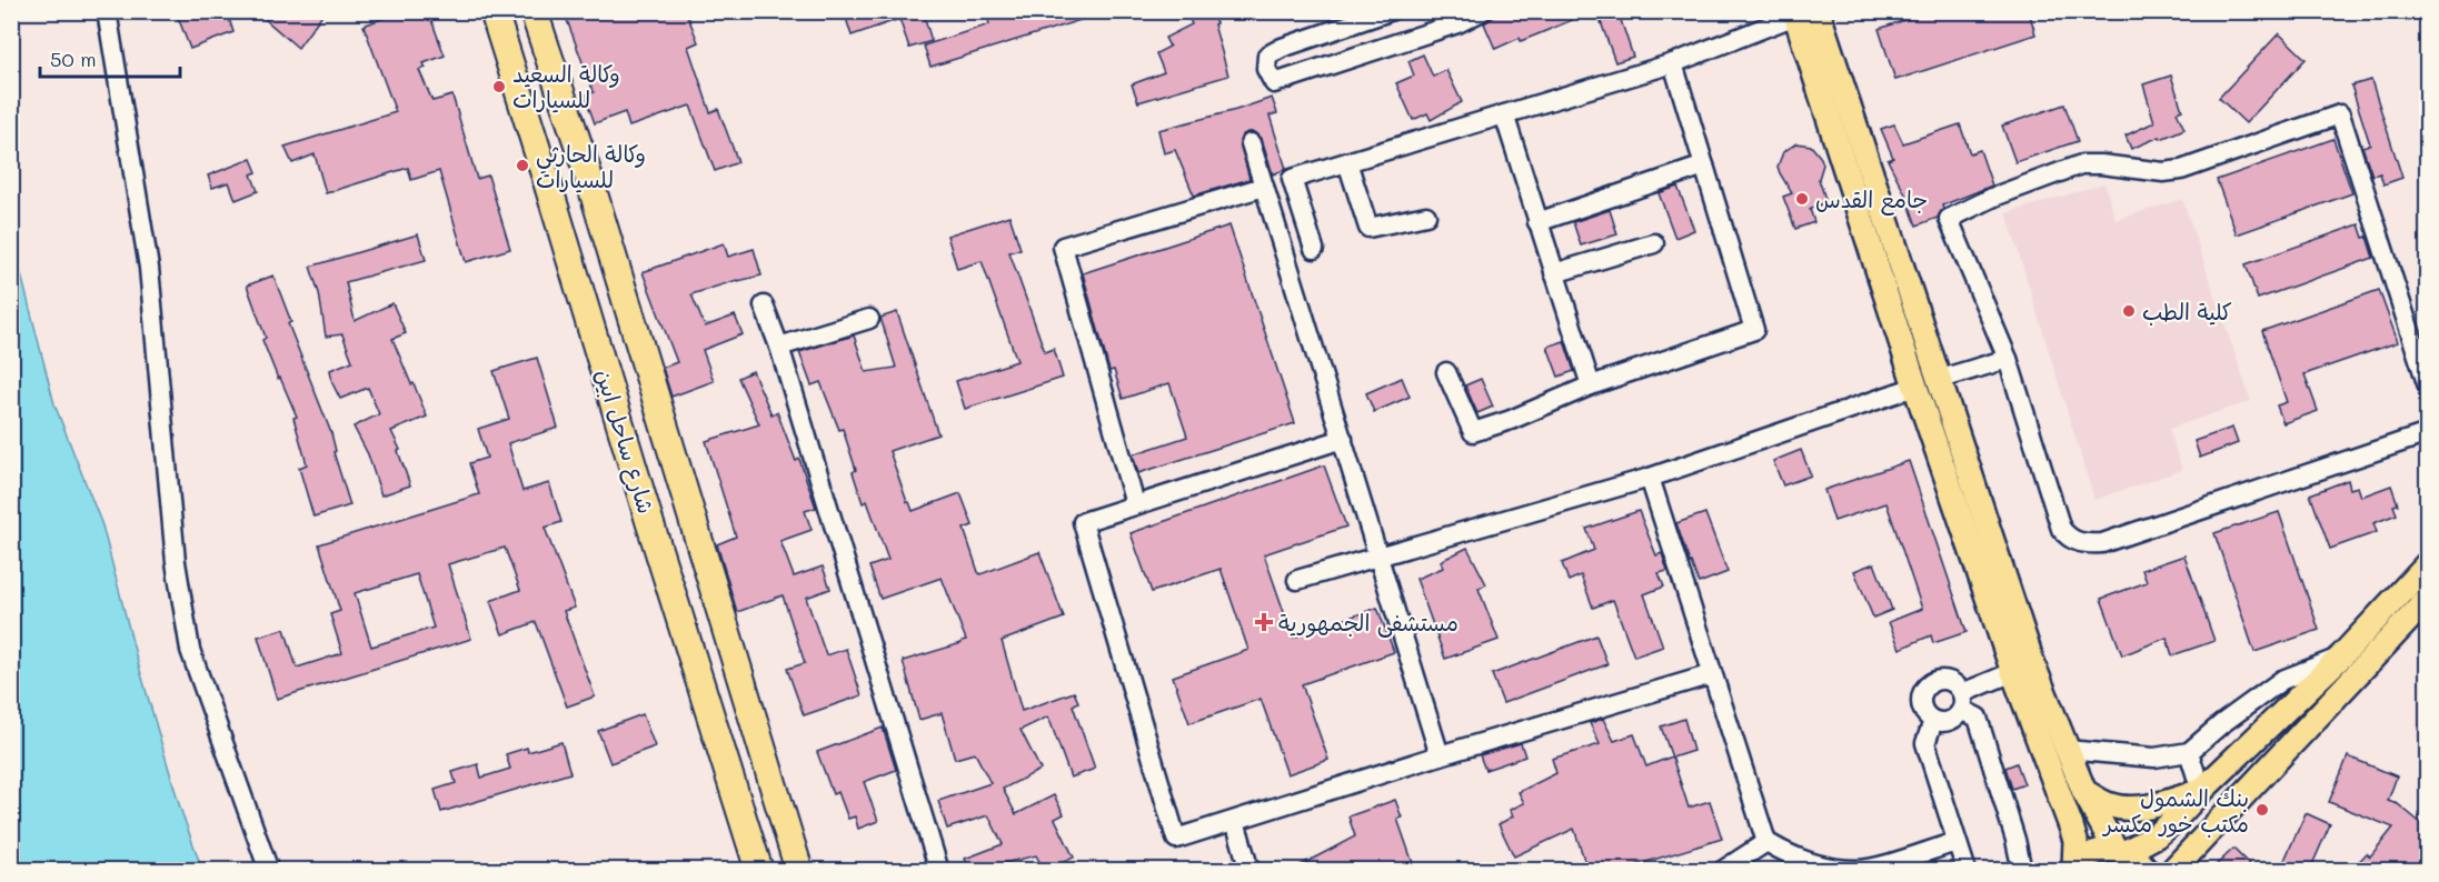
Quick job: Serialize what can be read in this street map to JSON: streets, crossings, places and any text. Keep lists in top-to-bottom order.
{
  "streets": {
    "highway": ["شارع ساحل ابين"]
  },
  "places": {
    "other": [
      "وكالة السعيد للسيارات",
      "وكالة الحارثي للسيارات",
      "جامع القدس",
      "كلية الطب",
      "بنك الشمول مكتب خور مكسر"
    ],
    "health": ["مستشفى الجمهورية"]
  },
  "scale_bar": "50 m"
}
